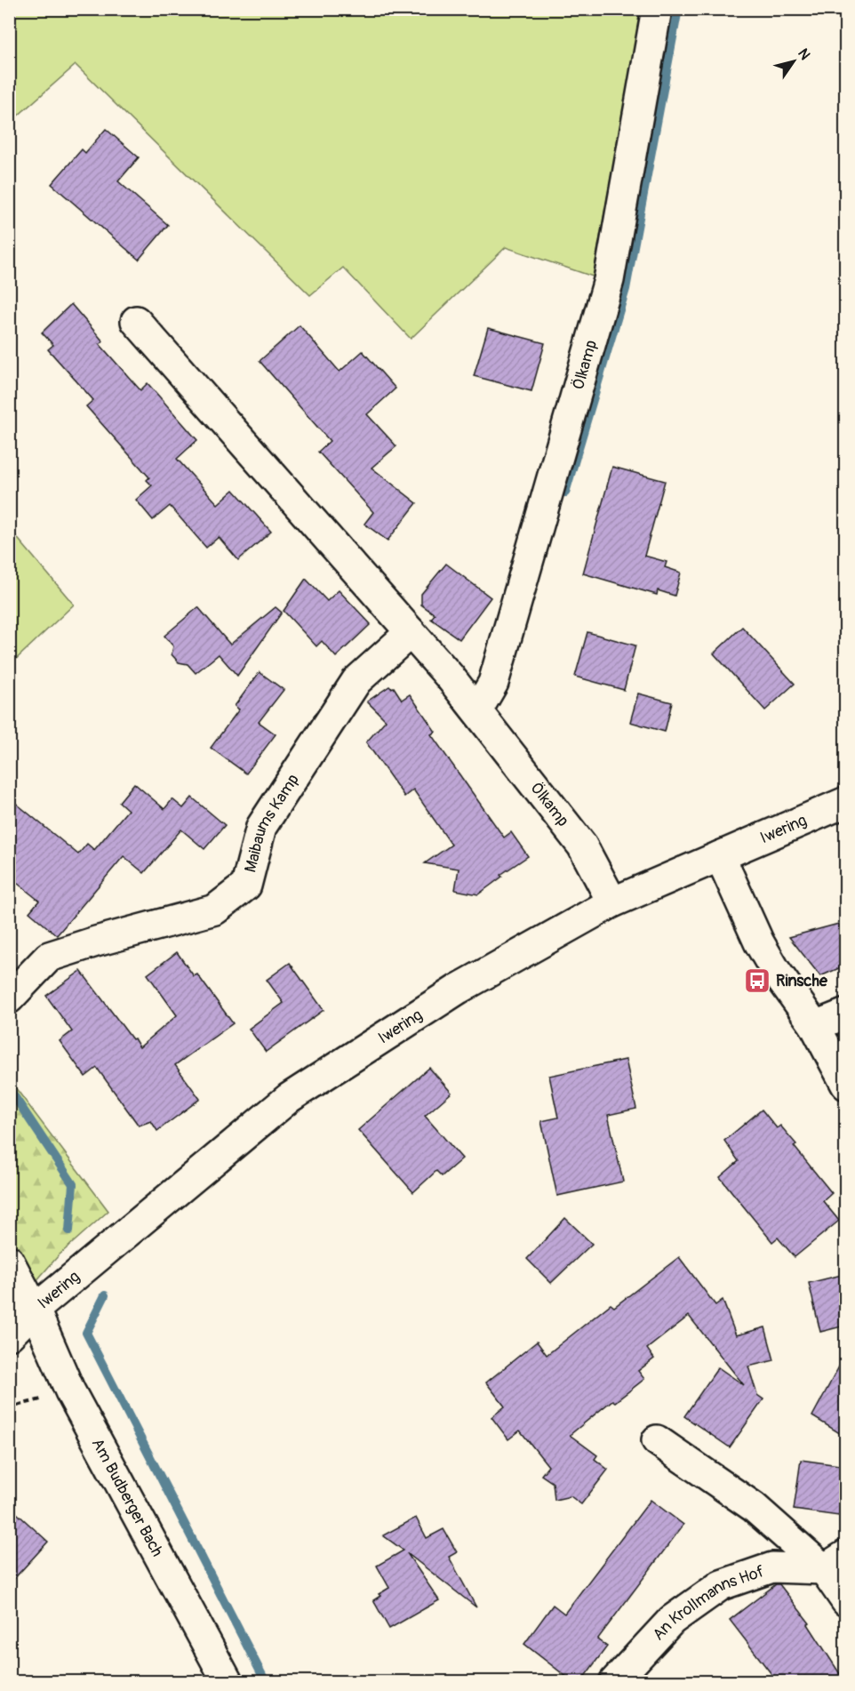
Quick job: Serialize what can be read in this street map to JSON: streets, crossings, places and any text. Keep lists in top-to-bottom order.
{
  "streets": {
    "street": [
      "Ölkamp",
      "Maibaums Kamp",
      "Iwering",
      "Am Budberger Bach",
      "An Krollmanns Hof"
    ]
  },
  "crossings": [
    ["Ölkamp", "Maibaums Kamp"],
    ["Ölkamp", "Iwering"],
    ["Iwering", "Am Budberger Bach"]
  ],
  "places": {
    "bus stop": ["Rinsche"]
  },
  "north": "top right"
}
